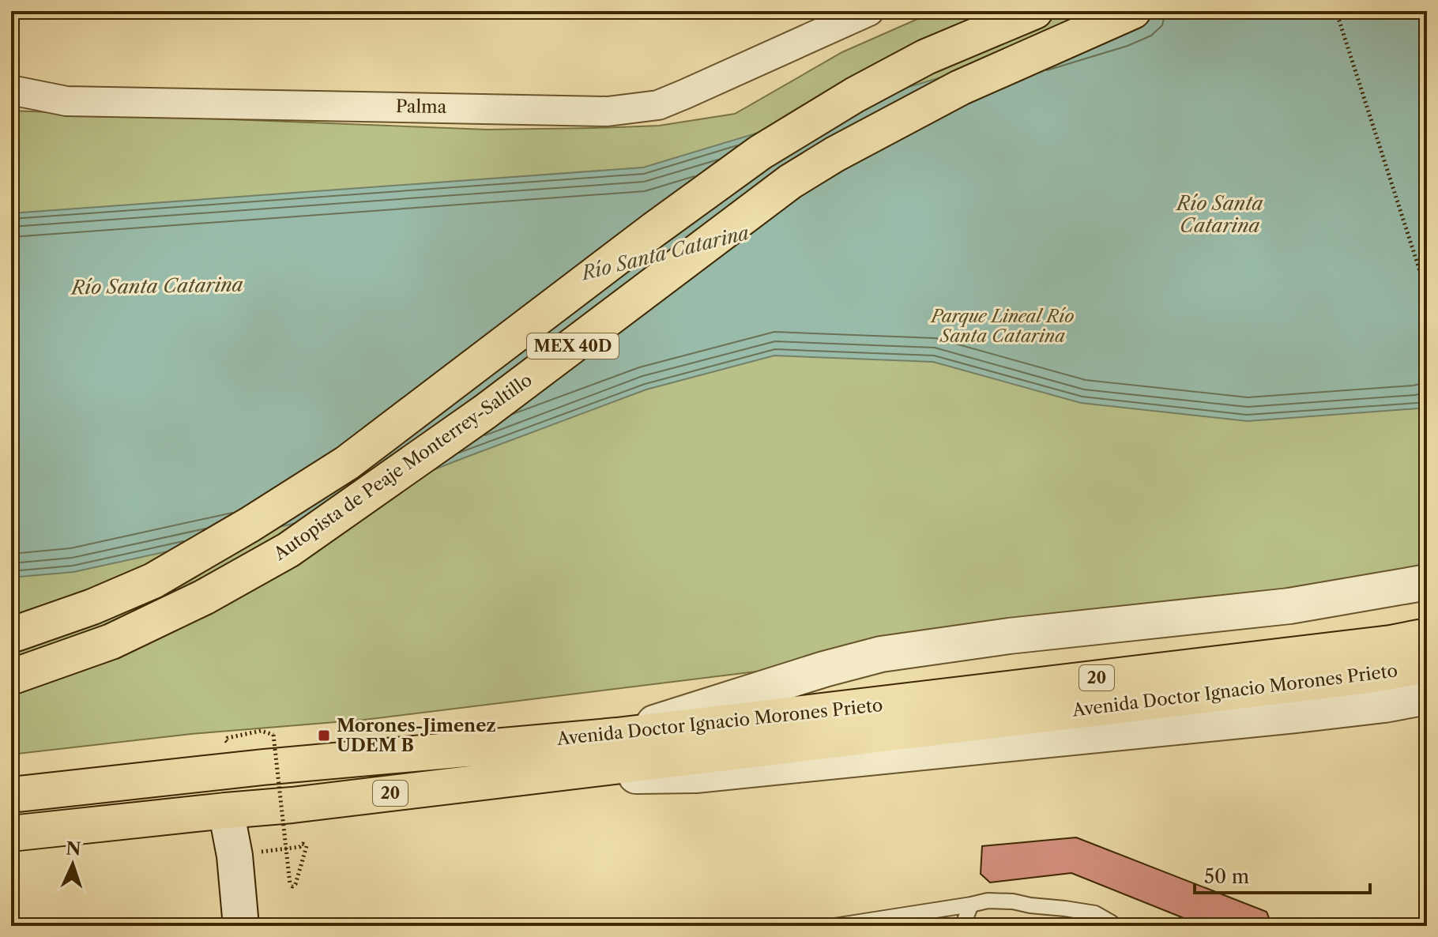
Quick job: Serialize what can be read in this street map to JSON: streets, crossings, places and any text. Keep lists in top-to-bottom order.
{
  "streets": {
    "main road": [
      "MEX 40D",
      "Autopista de Peaje Monterrey-Saltillo",
      "20",
      "Avenida Doctor Ignacio Morones Prieto"
    ],
    "street": ["Palma"]
  },
  "crossings": [
    ["20", "Avenida Doctor Ignacio Morones Prieto"]
  ],
  "water": ["Río Santa Catarina"],
  "parks": ["Parque Lineal Río Santa Catarina"],
  "places": {
    "transit": ["Morones-Jimenez UDEM B"]
  },
  "scale_bar": "50 m",
  "north": "top"
}
